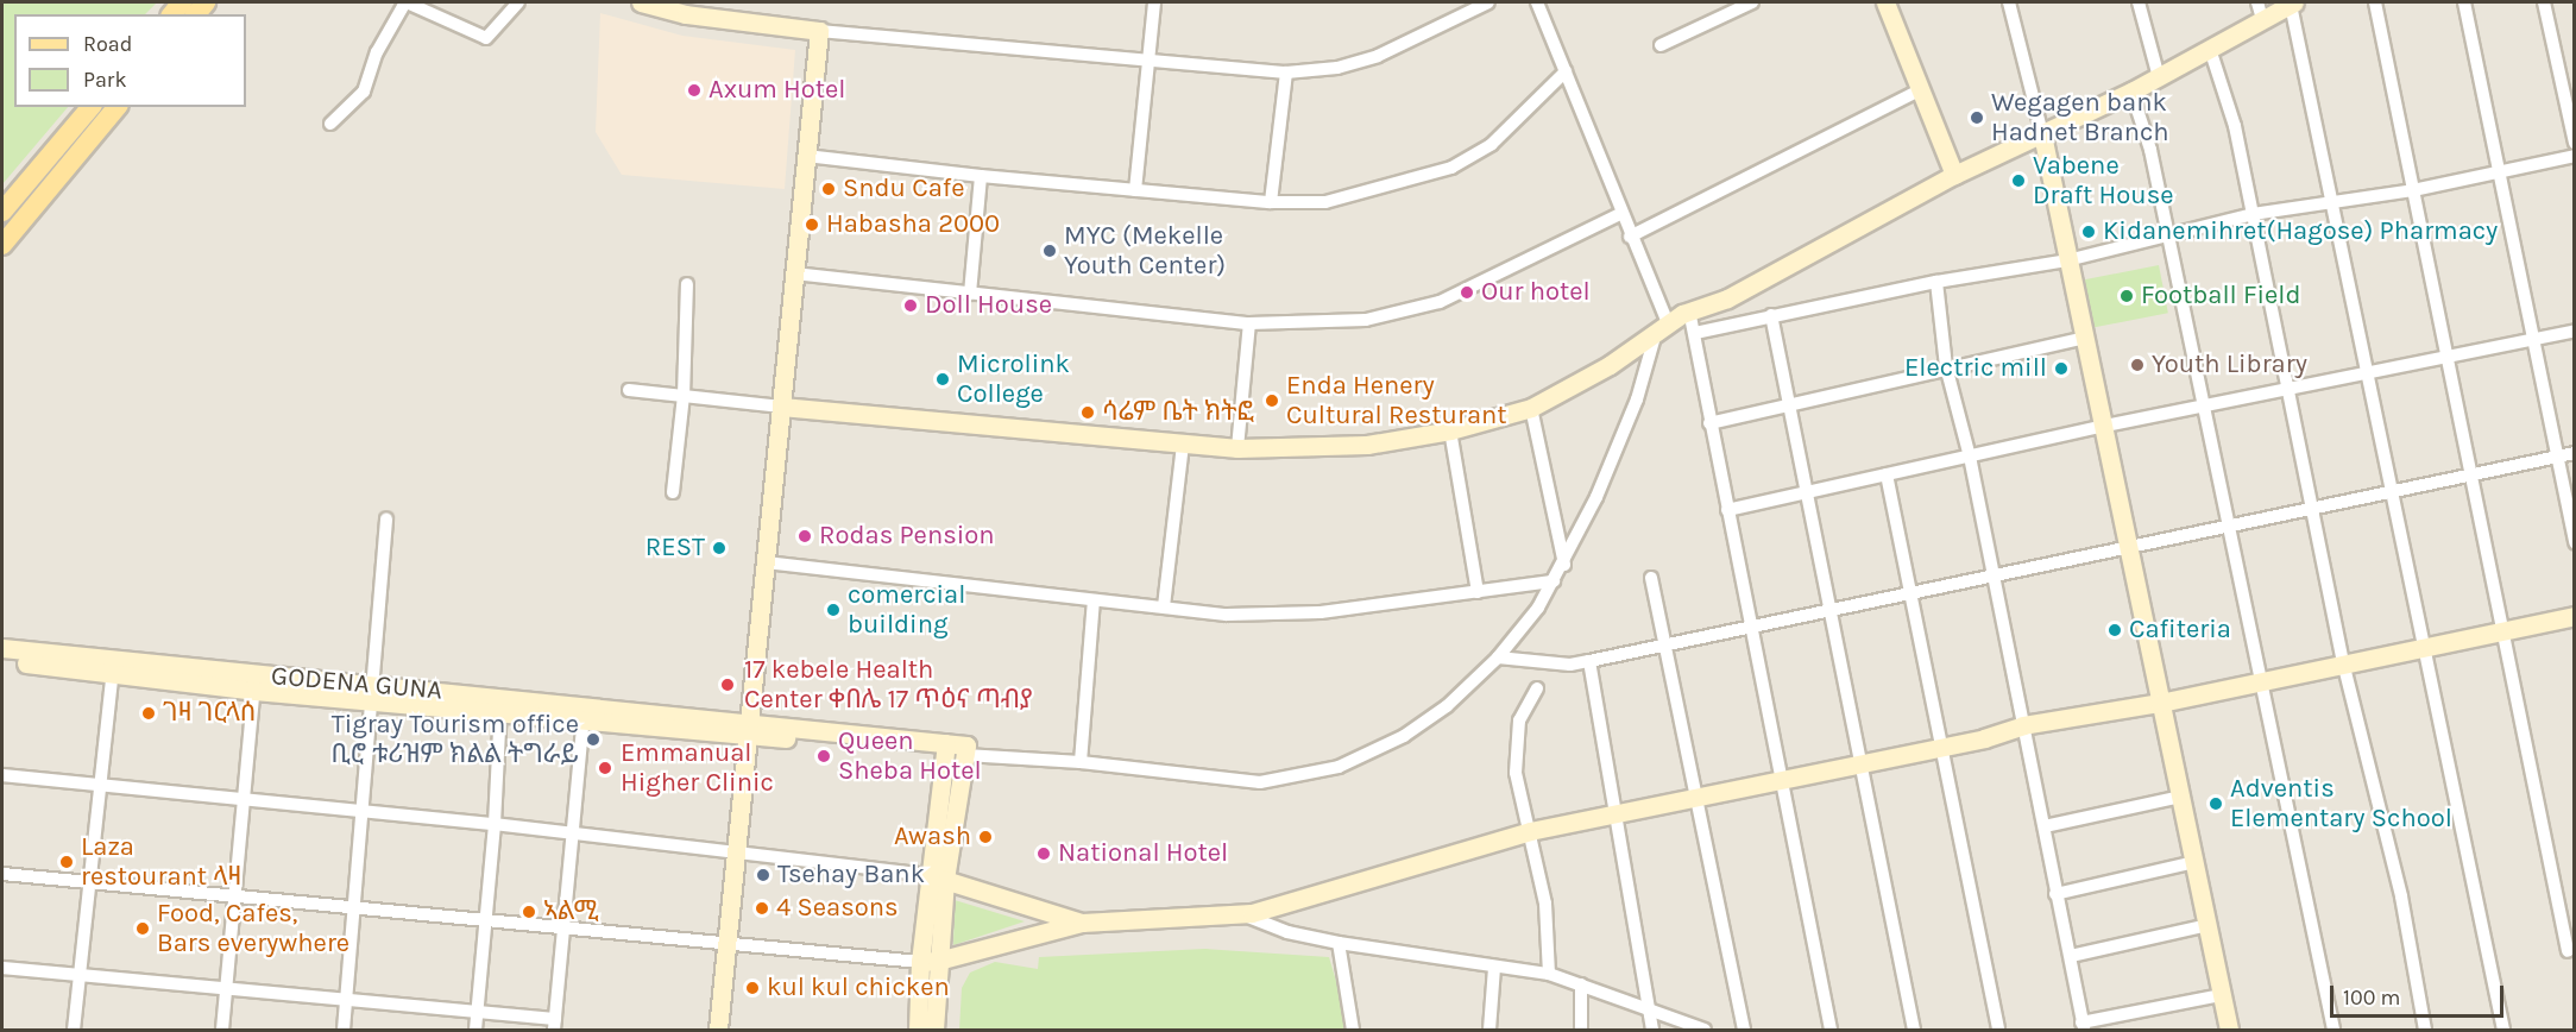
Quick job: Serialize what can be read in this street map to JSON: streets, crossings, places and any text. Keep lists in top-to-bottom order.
{
  "streets": {
    "street": ["GODENA GUNA"]
  },
  "places": [
    "Axum Hotel",
    "Wegagen bank Hadnet Branch",
    "Vabene Draft House",
    "Sndu Cafe",
    "Habasha 2000",
    "Kidanemihret(Hagose) Pharmacy",
    "MYC (Mekelle Youth Center)",
    "Our hotel",
    "Football Field",
    "Doll House",
    "Youth Library",
    "Electric mill",
    "Microlink College",
    "Enda Henery Cultural Resturant",
    "ሳሬም ቤት ክትፎ",
    "Rodas Pension",
    "REST",
    "comercial building",
    "Cafiteria",
    "17 kebele Health Center ቀበሌ 17 ጥዕና ጣብያ",
    "ገዛ ገርላሰ",
    "Tigray Tourism office ቢሮ ቱሪዝም ክልል ትግራይ",
    "Queen Sheba Hotel",
    "Emmanual Higher Clinic",
    "Adventis Elementary School",
    "Awash",
    "National Hotel",
    "Laza restourant ላዛ",
    "Tsehay Bank",
    "4 Seasons",
    "ኣልሚ",
    "Food, Cafes, Bars everywhere",
    "kul kul chicken"
  ],
  "legend": ["Road", "Park"],
  "scale_bar": "100 m"
}
